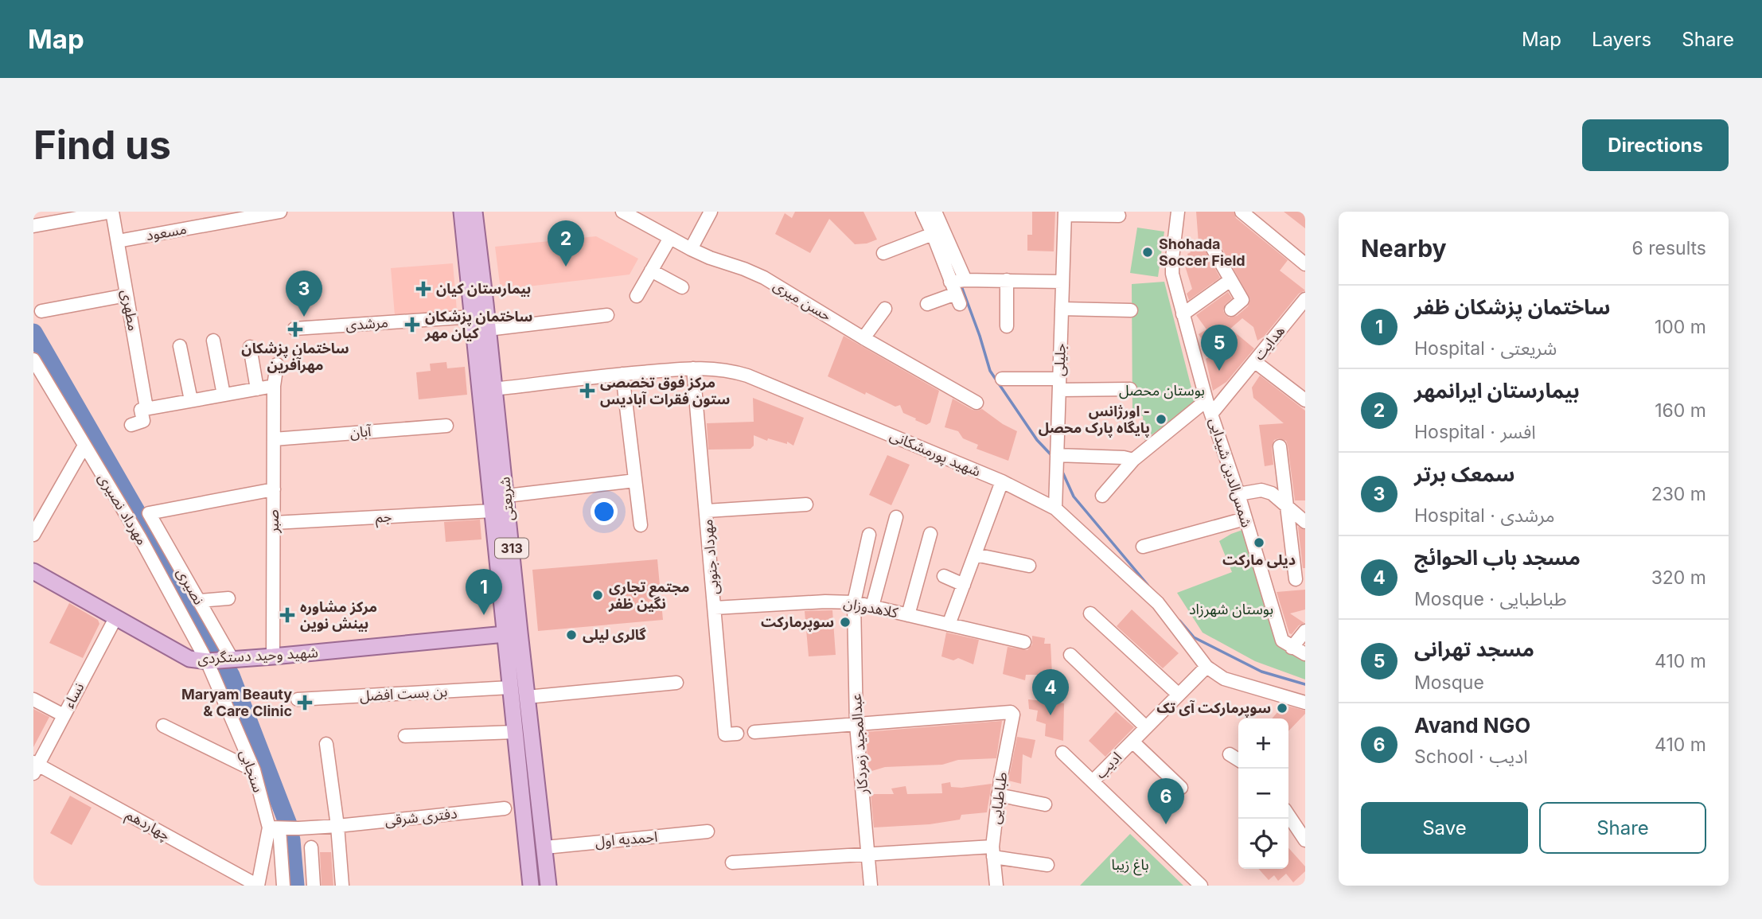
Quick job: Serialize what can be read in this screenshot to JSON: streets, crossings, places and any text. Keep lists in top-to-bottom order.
{
  "streets": {
    "main road": ["شریعتی", "313", "شهید وحید دستگردی"],
    "street": [
      "مسعود",
      "حسن میری",
      "مطهری",
      "مرشدی",
      "هدایت",
      "جلیلی",
      "آبان",
      "شهید پورمشکانی",
      "شمس‌الدین شیدایی",
      "مهرداد نصیری",
      "جم",
      "صبر",
      "مهرداد جنوبی",
      "نصیری",
      "کلاهدوزان",
      "بن بست افضل",
      "نساء",
      "عبدالمجید زمردکار",
      "ادیب",
      "سنجابی",
      "طباطبایی",
      "دفتری شرقی",
      "چهاردهم",
      "احمدیه اول"
    ]
  },
  "crossings": [
    ["مسعود", "مطهری"],
    ["مرشدی", "شریعتی"],
    ["هدایت", "شمس‌الدین شیدایی"],
    ["جلیلی", "شهید پورمشکانی"],
    ["آبان", "صبر"],
    ["شهید پورمشکانی", "شریعتی"],
    ["شهید پورمشکانی", "مهرداد جنوبی"],
    ["شهید پورمشکانی", "ادیب"],
    ["شریعتی", "جم"],
    ["شریعتی", "شهید وحید دستگردی"],
    ["شریعتی", "بن بست افضل"],
    ["شریعتی", "احمدیه اول"],
    ["مهرداد نصیری", "نصیری"],
    ["مهرداد نصیری", "شهید وحید دستگردی"],
    ["مهرداد نصیری", "سنجابی"],
    ["جم", "صبر"],
    ["صبر", "نصیری"],
    ["صبر", "شهید وحید دستگردی"],
    ["مهرداد جنوبی", "کلاهدوزان"],
    ["نصیری", "شهید وحید دستگردی"],
    ["نصیری", "سنجابی"],
    ["کلاهدوزان", "عبدالمجید زمردکار"],
    ["شهید وحید دستگردی", "نساء"],
    ["شهید وحید دستگردی", "سنجابی"],
    ["نساء", "چهاردهم"],
    ["عبدالمجید زمردکار", "طباطبایی"],
    ["سنجابی", "دفتری شرقی"],
    ["سنجابی", "چهاردهم"]
  ],
  "parks": ["بوستان محصل", "بوستان شهرزاد", "باغ زیبا"],
  "places": {
    "other": [
      "Shohada Soccer Field",
      "اورژانس - پایگاه پارک محصل",
      "دیلی مارکت",
      "مجتمع تجاری نگین ظفر",
      "سوپرمارکت",
      "گالری لیلی",
      "سوپرمارکت آی تک"
    ],
    "health": [
      "بیمارستان کیان",
      "ساختمان پزشکان کیان مهر",
      "ساختمان پزشکان مهرآفرین",
      "مرکز فوق تخصصی ستون فقرات آبادیس",
      "مرکز مشاوره بینش نوین",
      "Maryam Beauty & Care Clinic"
    ]
  },
  "page": {
    "header": "Map",
    "nav": ["Map", "Layers", "Share"],
    "buttons": [
      "Directions",
      ["Save", "Share"]
    ],
    "title": "Find us",
    "heading": ["Nearby", "6 results"],
    "pins": [
      "2",
      "3",
      "5",
      "1",
      "4",
      "6"
    ],
    "list": [
      {
        "mark": "1",
        "name": "ساختمان پزشکان ظفر",
        "note": "Hospital · شریعتی",
        "value": "100 m"
      },
      {
        "mark": "2",
        "name": "بیمارستان ایرانمهر",
        "note": "Hospital · افسر",
        "value": "160 m"
      },
      {
        "mark": "3",
        "name": "سمعک برتر",
        "note": "Hospital · مرشدی",
        "value": "230 m"
      },
      {
        "mark": "4",
        "name": "مسجد باب الحوائج",
        "note": "Mosque · طباطبایی",
        "value": "320 m"
      },
      {
        "mark": "5",
        "name": "مسجد تهرانی",
        "note": "Mosque",
        "value": "410 m"
      },
      {
        "mark": "6",
        "name": "Avand NGO",
        "note": "School · ادیب",
        "value": "410 m"
      }
    ],
    "map_buttons": ["+", "−"]
  }
}
